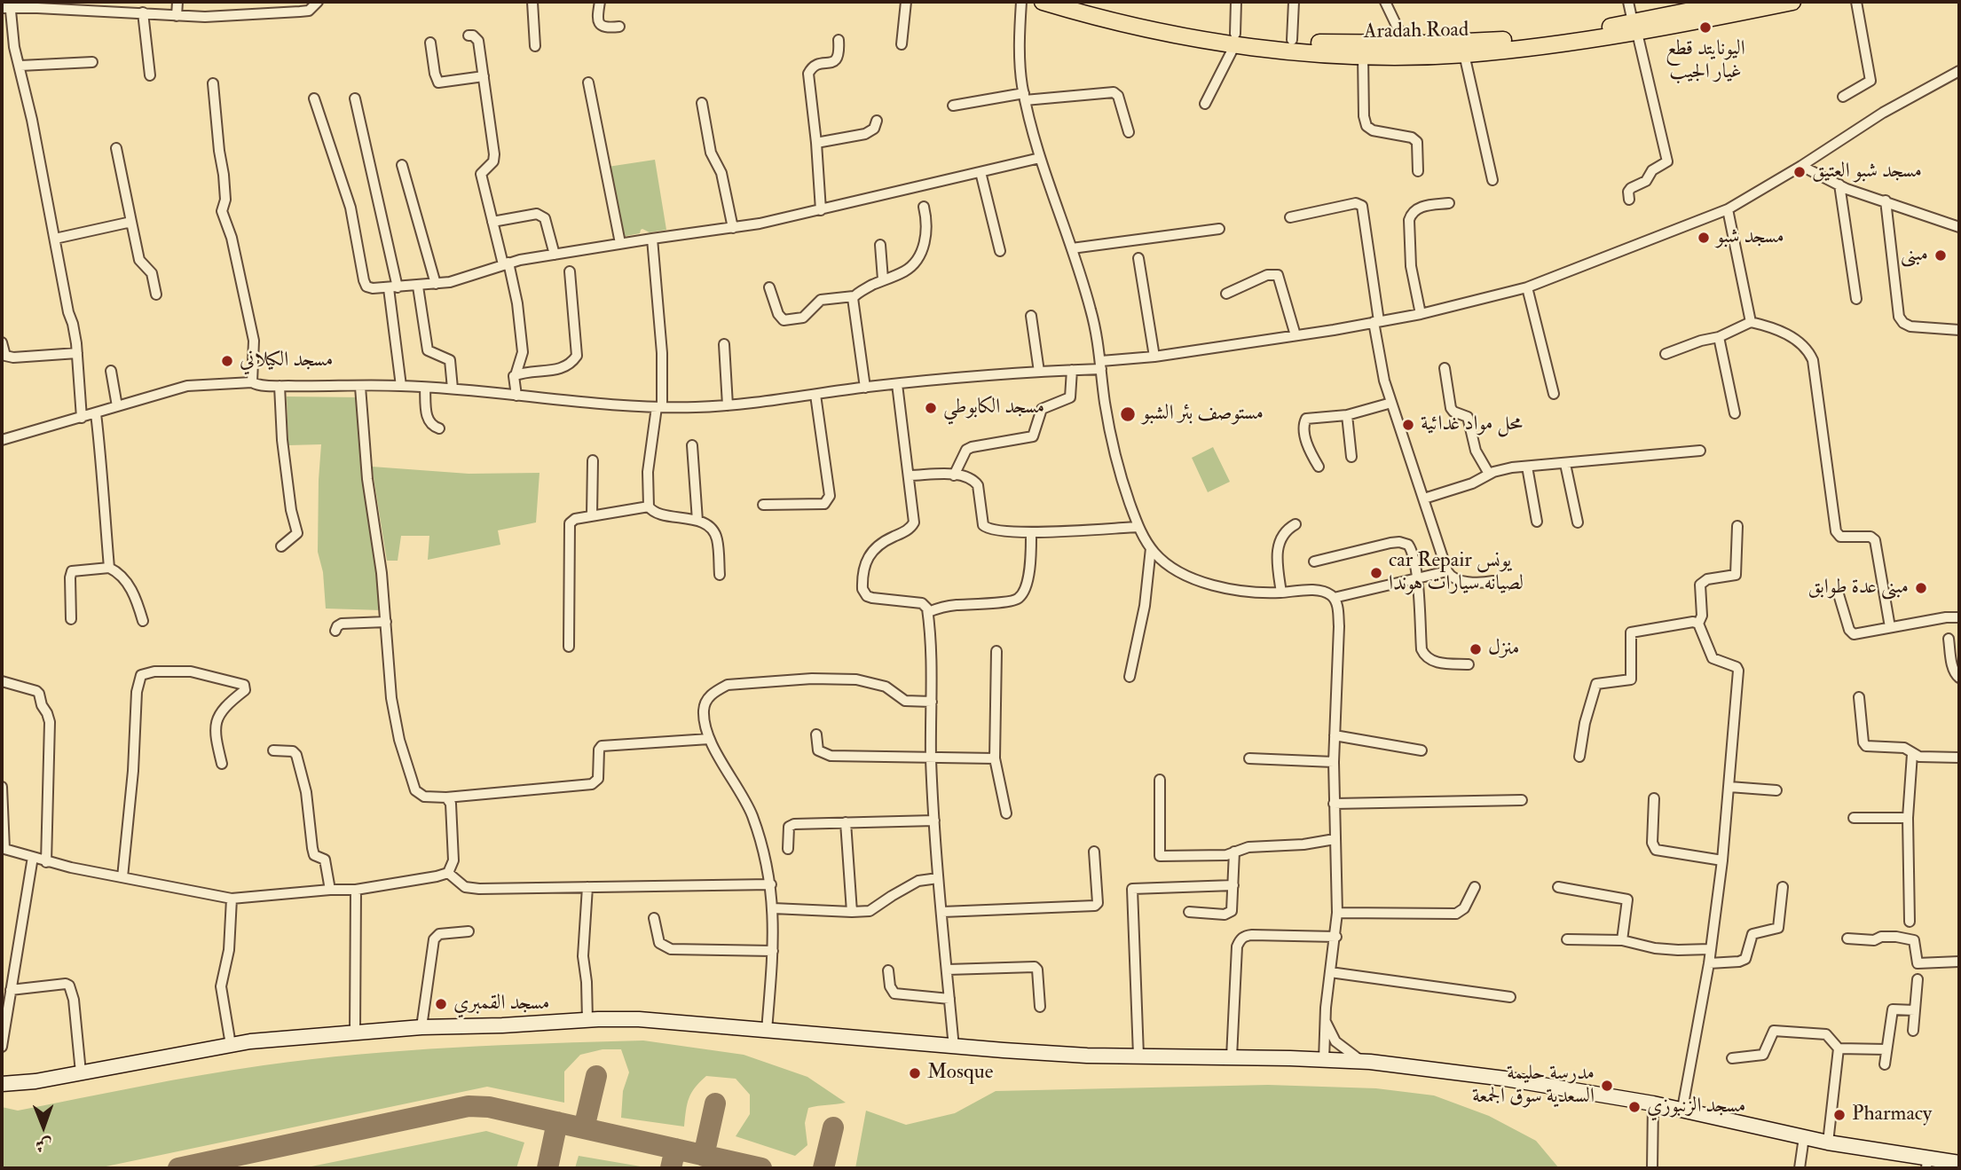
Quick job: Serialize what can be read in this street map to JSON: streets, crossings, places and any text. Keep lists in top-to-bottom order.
{
  "streets": {
    "main road": ["Aradah Road"]
  },
  "places": [
    "اليونايتد قطع غيار الجيب",
    "مسجد شبو العتيق",
    "مسجد شبو",
    "مبنى",
    "مسجد الكيلاني",
    "مسجد الكابوطي",
    "مستوصف بئر الشبو",
    "محل مواد غدائية",
    "car Repair يونس لصيانه سيارات هوندا",
    "مبنى عدة طوابق",
    "منزل",
    "مسجد القمبري",
    "Mosque",
    "مدرسة حليمة السعدية سوق الجمعة",
    "مسجد الزنبوزي",
    "Pharmacy"
  ],
  "north": "bottom"
}
